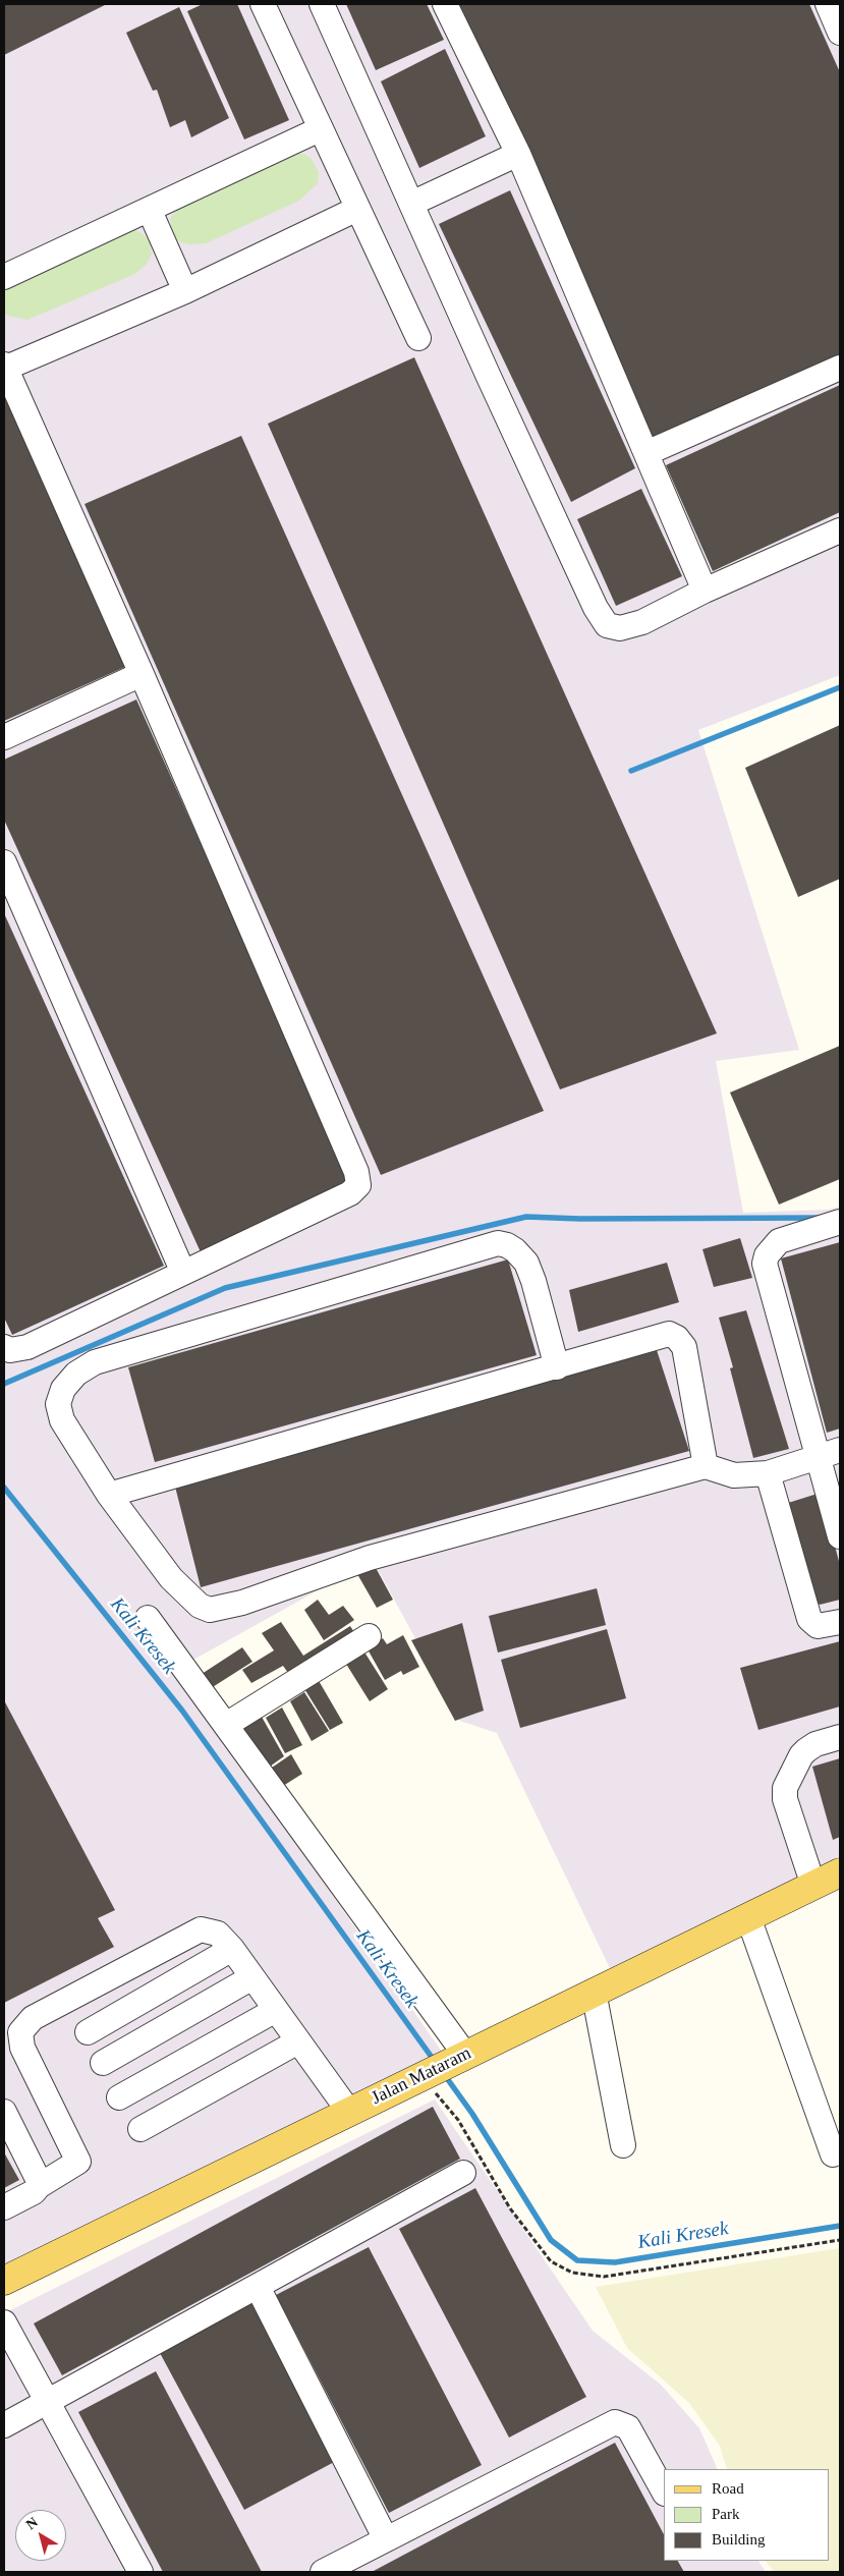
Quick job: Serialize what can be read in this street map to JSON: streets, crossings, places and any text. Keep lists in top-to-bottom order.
{
  "streets": {
    "main road": ["Jalan Mataram"]
  },
  "water": ["Kali Kresek"],
  "legend": ["Road", "Park", "Building"],
  "north": "top left"
}
